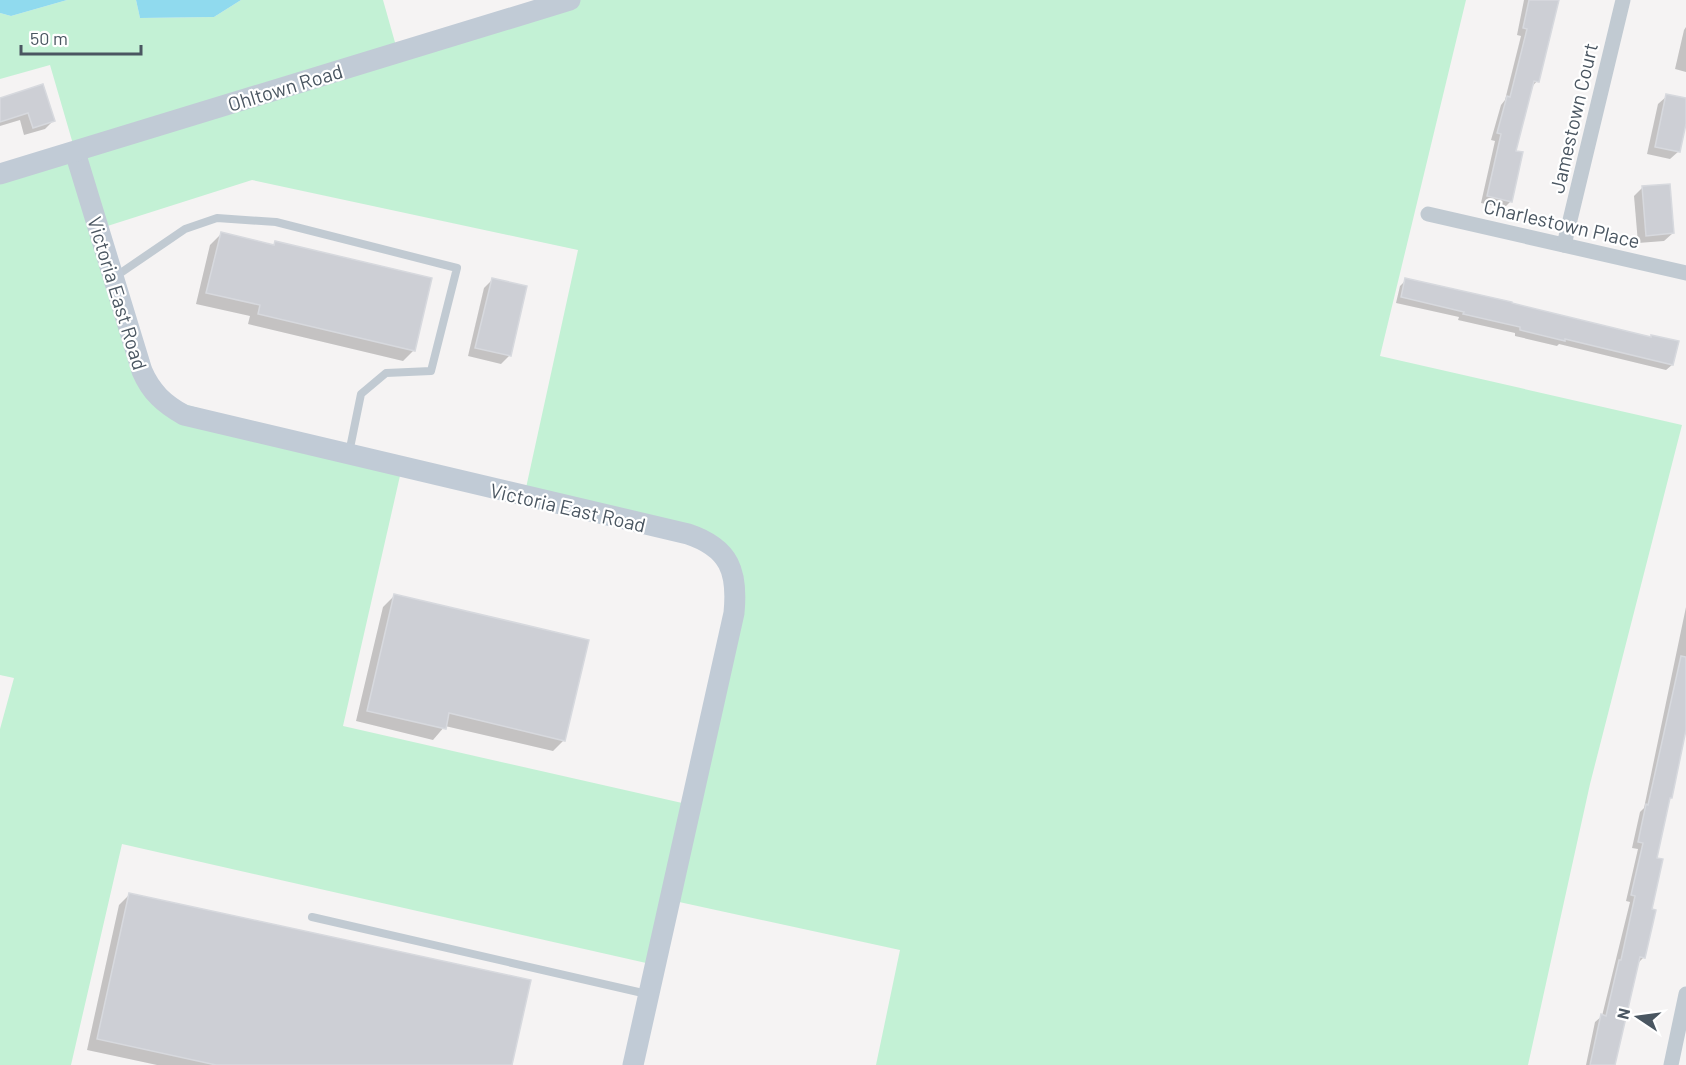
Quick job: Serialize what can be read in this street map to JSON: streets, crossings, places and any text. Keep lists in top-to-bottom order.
{
  "streets": {
    "street": [
      "Ohltown Road",
      "Jamestown Court",
      "Charlestown Place",
      "Victoria East Road"
    ]
  },
  "crossings": [
    ["Ohltown Road", "Victoria East Road"],
    ["Jamestown Court", "Charlestown Place"]
  ],
  "scale_bar": "50 m",
  "north": "left"
}
